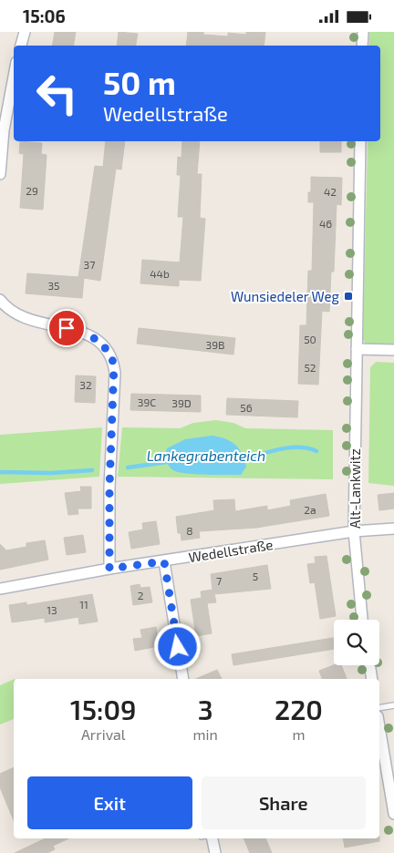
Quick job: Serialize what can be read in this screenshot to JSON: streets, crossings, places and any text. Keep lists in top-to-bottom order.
{
  "streets": {
    "street": ["Alt-Lankwitz", "Wedellstraße"]
  },
  "crossings": [
    ["Alt-Lankwitz", "Wedellstraße"]
  ],
  "water": ["Lankegrabenteich"],
  "places": {
    "transit": ["Wunsiedeler Weg"]
  },
  "house_numbers": [
    "29",
    "42",
    "46",
    "37",
    "44b",
    "35",
    "50",
    "39B",
    "52",
    "32",
    "39C",
    "39D",
    "56",
    "2a",
    "8",
    "5",
    "7",
    "2",
    "11",
    "13"
  ],
  "page": {
    "status": "15:06",
    "turn": ["50 m", "Wedellstraße"],
    "eta": [
      "15:09",
      "Arrival",
      "3",
      "min",
      "220",
      "m"
    ],
    "buttons": ["Exit", "Share"]
  }
}
